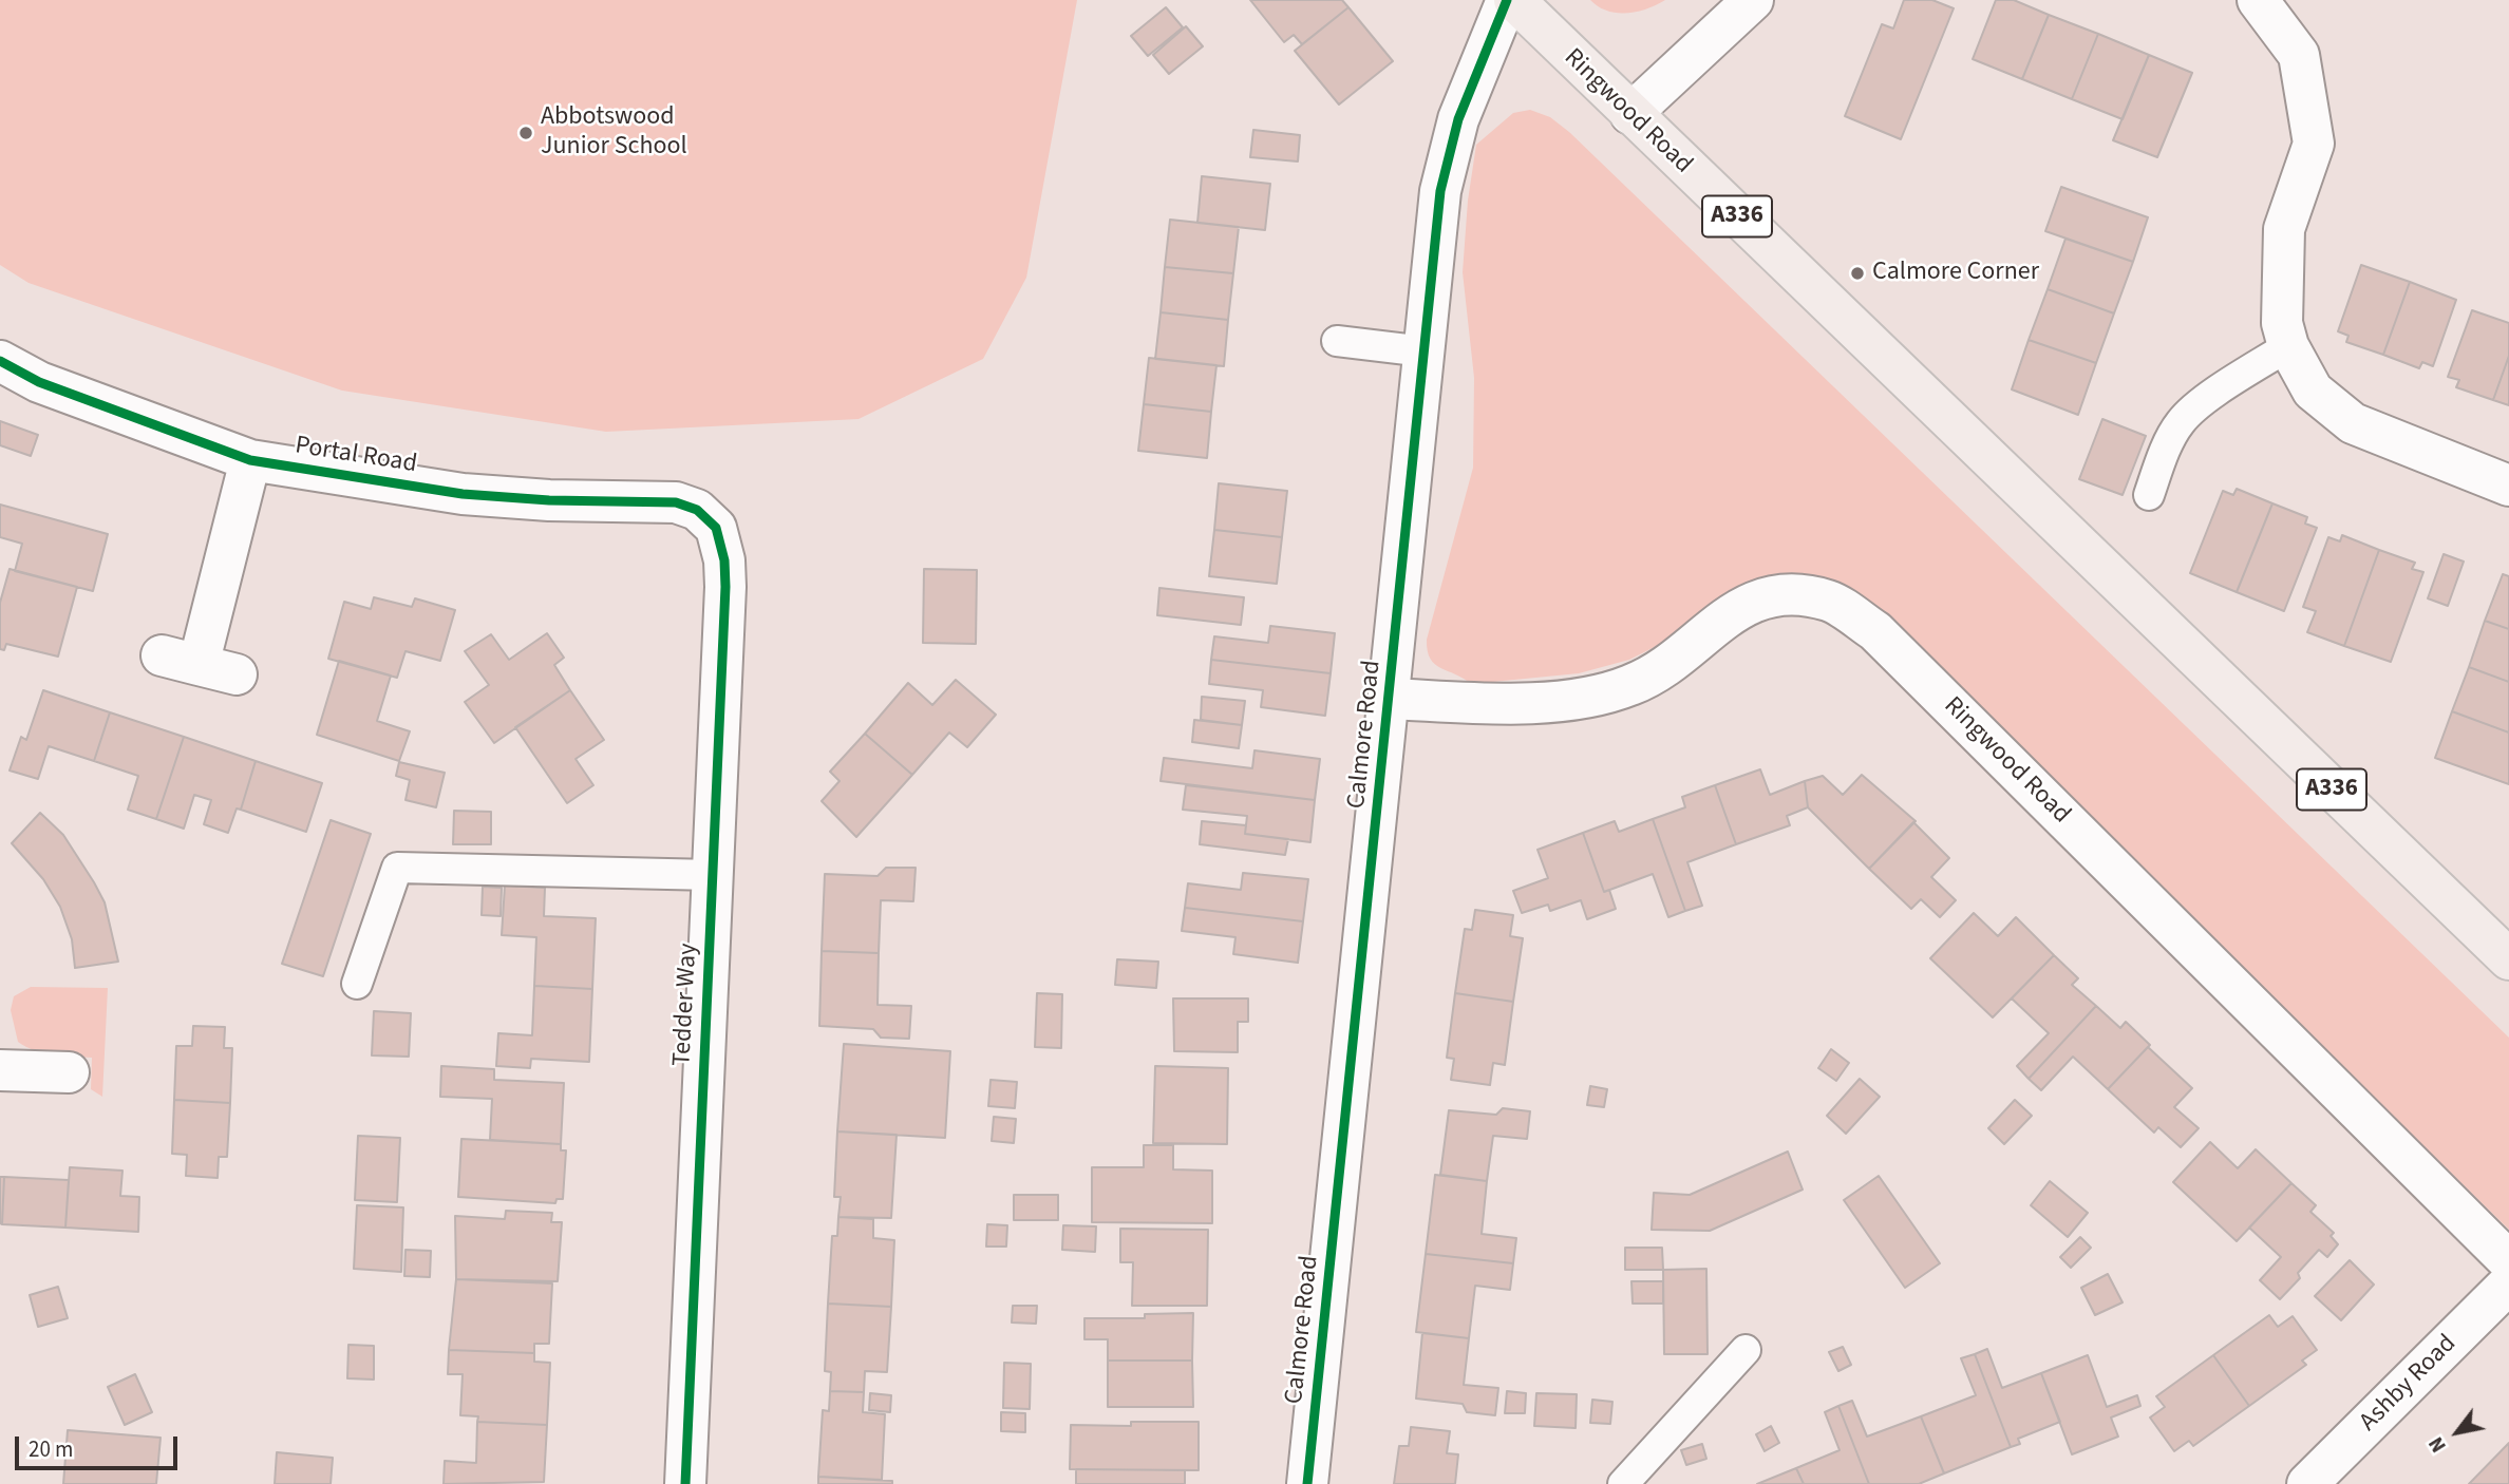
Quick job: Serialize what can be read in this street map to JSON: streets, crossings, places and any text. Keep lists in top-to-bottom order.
{
  "streets": {
    "main road": ["Ringwood Road", "A336"],
    "street": [
      "Portal Road",
      "Calmore Road",
      "Tedder Way",
      "Ashby Road"
    ]
  },
  "crossings": [
    ["Ringwood Road", "Calmore Road"],
    ["Portal Road", "Tedder Way"]
  ],
  "places": ["Abbotswood Junior School", "Calmore Corner"],
  "scale_bar": "20 m",
  "north": "bottom left"
}
